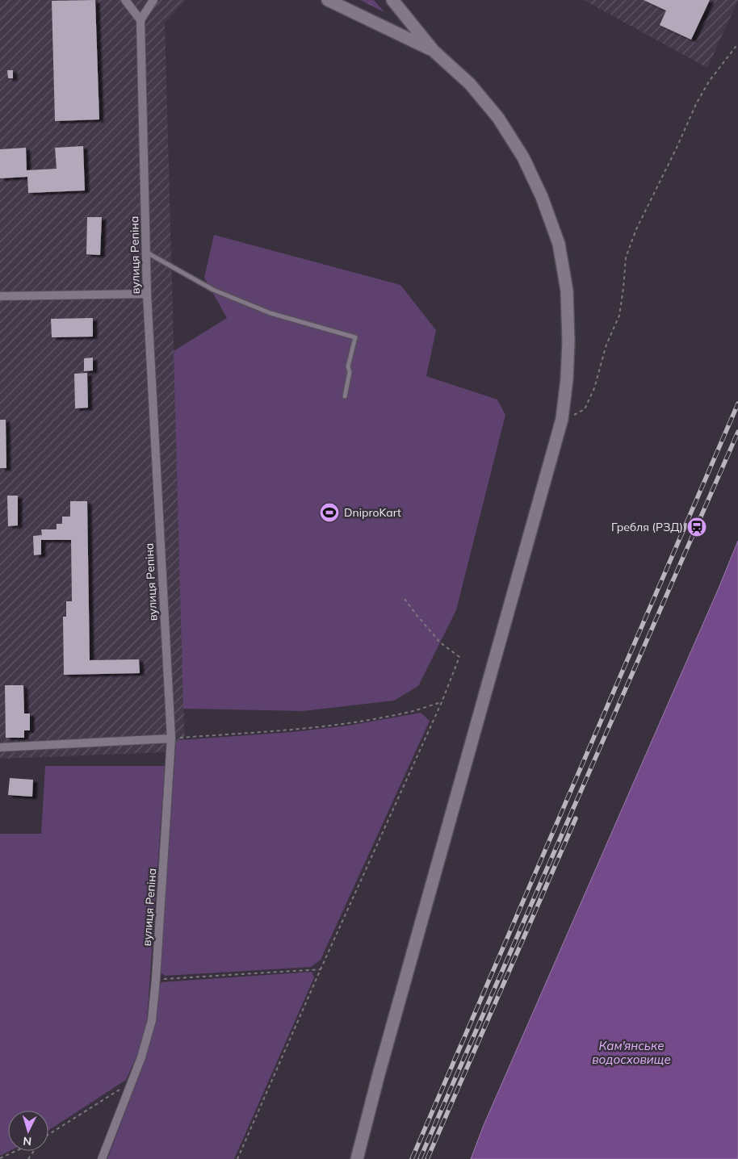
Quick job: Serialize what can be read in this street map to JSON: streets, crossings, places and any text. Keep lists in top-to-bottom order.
{
  "streets": {
    "street": ["вулиця Репіна"]
  },
  "water": ["Кам'янське водосховище"],
  "places": {
    "sports": ["DniproKart"],
    "station": ["Гребля (РЗД)"]
  },
  "north": "bottom"
}
